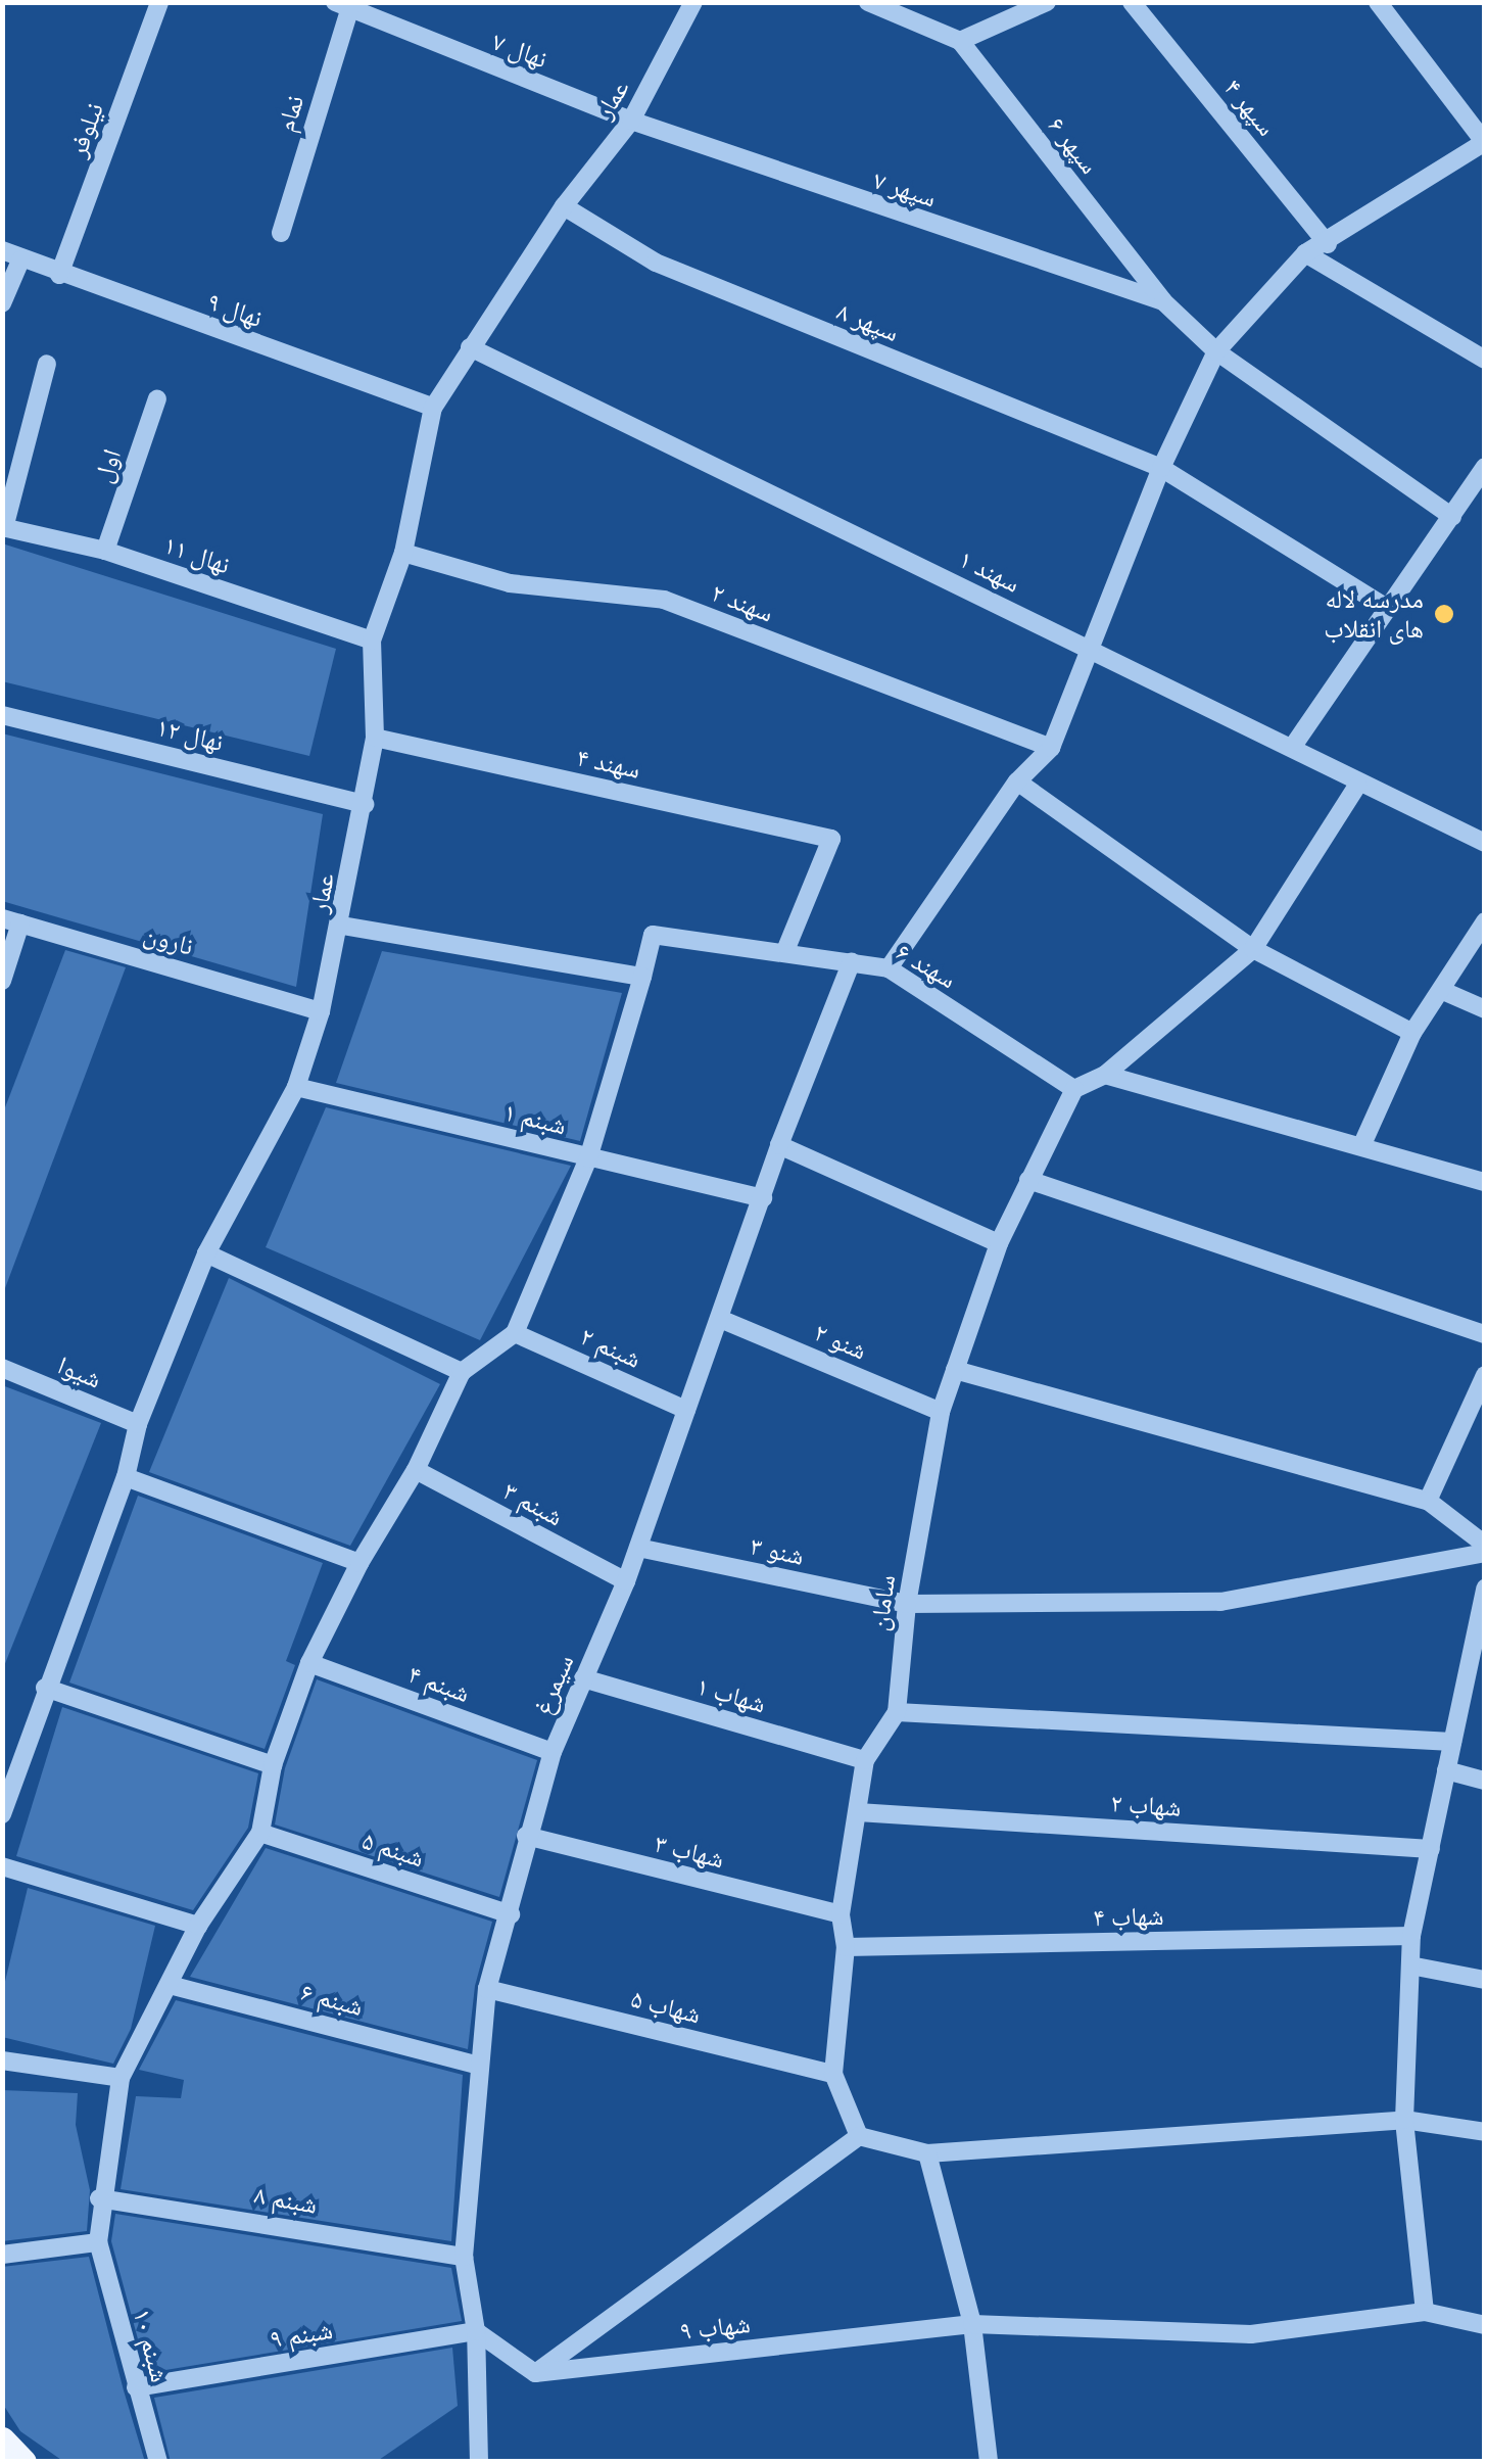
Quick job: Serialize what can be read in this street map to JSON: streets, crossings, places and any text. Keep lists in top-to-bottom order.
{
  "streets": {
    "street": [
      "نهال ۷",
      "عمار",
      "سپهر ۴",
      "نمام",
      "نیلوفر",
      "سپهر ۶",
      "سپهر ۷",
      "نهال ۹",
      "سپهر ۸",
      "اول",
      "نهال ۱۱",
      "سهند ۱",
      "سهند ۲",
      "نهال ۱۲",
      "سهند ۴",
      "نارون",
      "سهند ۶",
      "شبنم ۱",
      "شنو ۲",
      "شبنم ۲",
      "شیوا",
      "شبنم ۳",
      "شنو ۳",
      "سامان",
      "شبنم ۴",
      "سیمرغ",
      "شهاب ۱",
      "شهاب ۲",
      "شبنم ۵",
      "شهاب ۳",
      "شهاب ۴",
      "شبنم ۶",
      "شهاب ۵",
      "شبنم ۸",
      "شهاب ۹",
      "شبنم ۹",
      "شبنم ۱۰"
    ]
  },
  "crossings": [
    ["نهال ۷", "عمار"],
    ["نهال ۷", "نمام"],
    ["نهال ۷", "سپهر ۷"],
    ["عمار", "سپهر ۷"],
    ["عمار", "نهال ۹"],
    ["عمار", "سپهر ۸"],
    ["عمار", "نهال ۱۱"],
    ["عمار", "سهند ۱"],
    ["عمار", "سهند ۲"],
    ["عمار", "نهال ۱۲"],
    ["عمار", "سهند ۴"],
    ["عمار", "نارون"],
    ["عمار", "شبنم ۱"],
    ["عمار", "شیوا"],
    ["نیلوفر", "نهال ۹"],
    ["سپهر ۶", "سپهر ۷"],
    ["اول", "نهال ۱۱"],
    ["سهند ۴", "سهند ۶"],
    ["سهند ۶", "سامان"],
    ["سهند ۶", "سیمرغ"],
    ["شبنم ۱", "سیمرغ"],
    ["شنو ۲", "سامان"],
    ["شنو ۲", "سیمرغ"],
    ["شبنم ۲", "سیمرغ"],
    ["شبنم ۳", "سیمرغ"],
    ["شنو ۳", "سامان"],
    ["شنو ۳", "سیمرغ"],
    ["سامان", "شهاب ۱"],
    ["سامان", "شهاب ۲"],
    ["سامان", "شهاب ۳"],
    ["سامان", "شهاب ۴"],
    ["سامان", "شهاب ۵"],
    ["شبنم ۴", "سیمرغ"],
    ["سیمرغ", "شهاب ۱"],
    ["سیمرغ", "شبنم ۵"],
    ["سیمرغ", "شهاب ۳"],
    ["سیمرغ", "شبنم ۶"],
    ["سیمرغ", "شهاب ۵"],
    ["سیمرغ", "شبنم ۸"],
    ["سیمرغ", "شبنم ۹"],
    ["شبنم ۵", "شبنم ۱۰"],
    ["شبنم ۶", "شبنم ۱۰"],
    ["شبنم ۸", "شبنم ۱۰"],
    ["شبنم ۹", "شبنم ۱۰"]
  ],
  "places": ["مدرسه لاله های انقلاب"]
}
